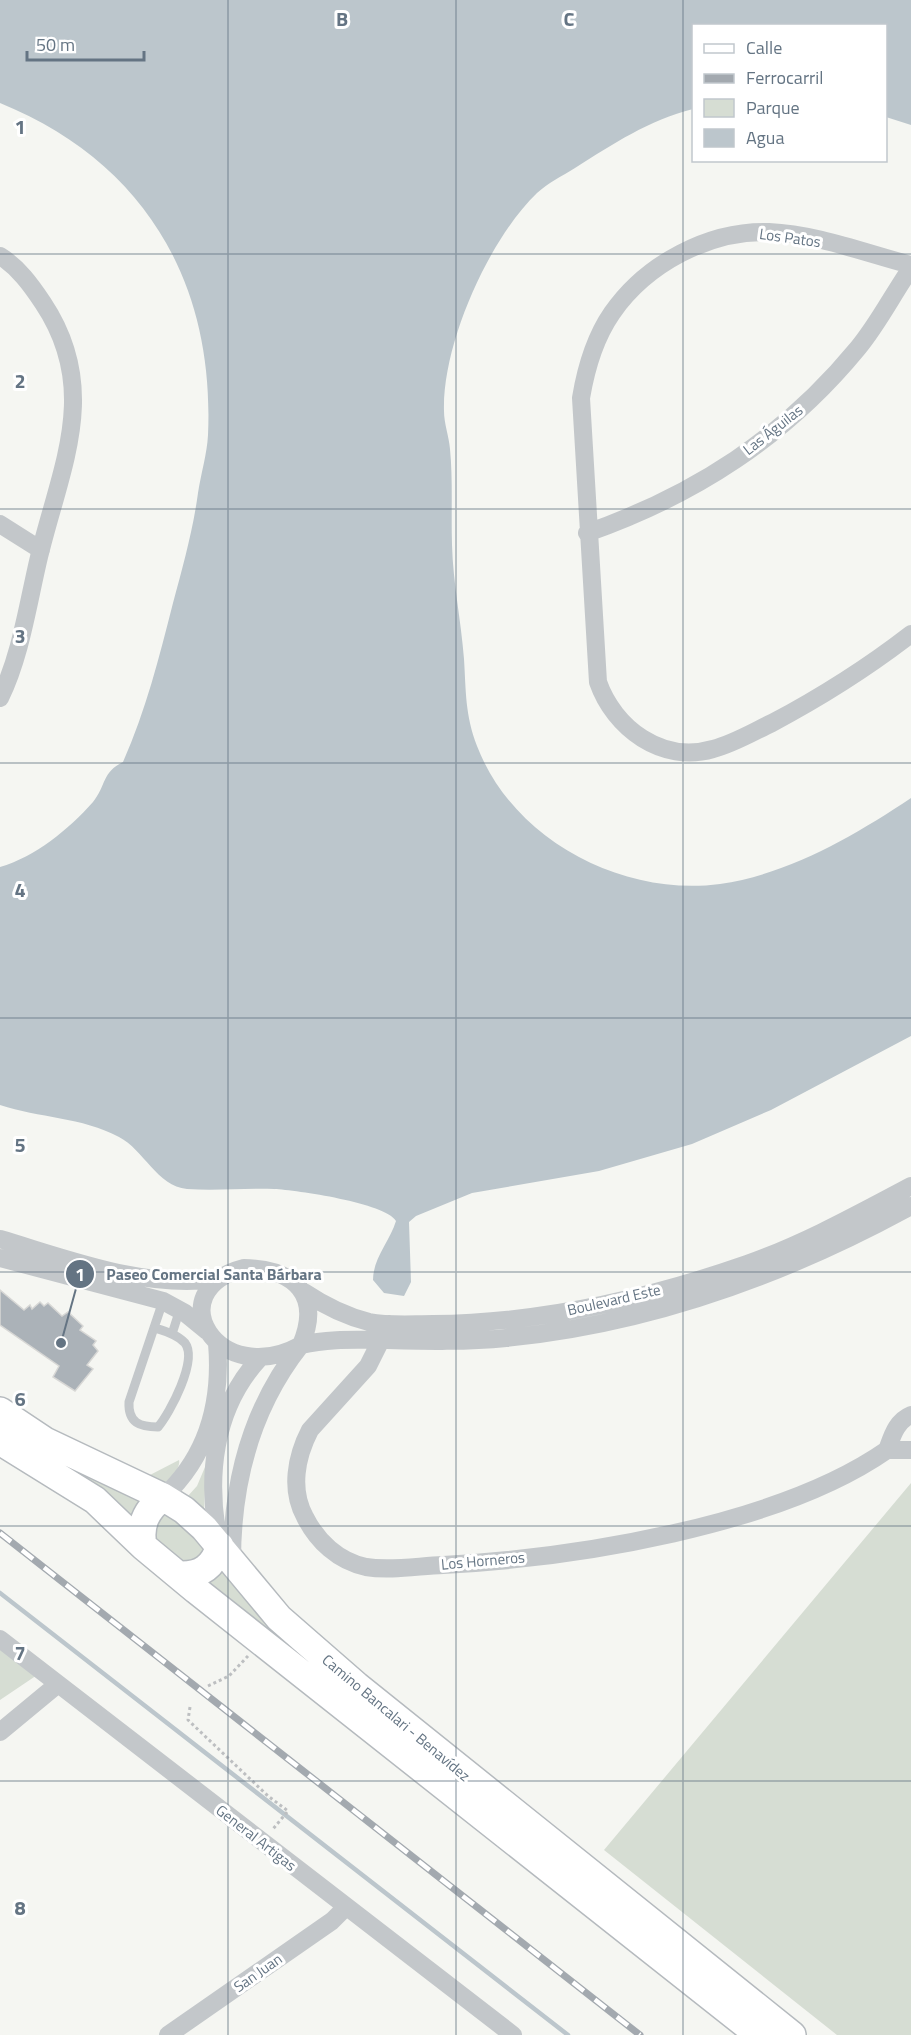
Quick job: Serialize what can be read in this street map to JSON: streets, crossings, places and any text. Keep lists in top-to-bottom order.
{
  "streets": {
    "main road": ["Camino Bancalari - Benavídez"],
    "street": [
      "Los Patos",
      "Las Águilas",
      "Boulevard Este",
      "Los Horneros",
      "General Artigas",
      "San Juan"
    ]
  },
  "crossings": [
    ["Los Patos", "Las Águilas"],
    ["Boulevard Este", "Los Horneros"],
    ["General Artigas", "San Juan"]
  ],
  "places": ["Paseo Comercial Santa Bárbara"],
  "legend": [
    "Calle",
    "Ferrocarril",
    "Parque",
    "Agua"
  ],
  "scale_bar": "50 m",
  "grid": {
    "columns": ["B", "C"],
    "rows": [
      "1",
      "2",
      "3",
      "4",
      "5",
      "6",
      "7",
      "8"
    ]
  }
}
